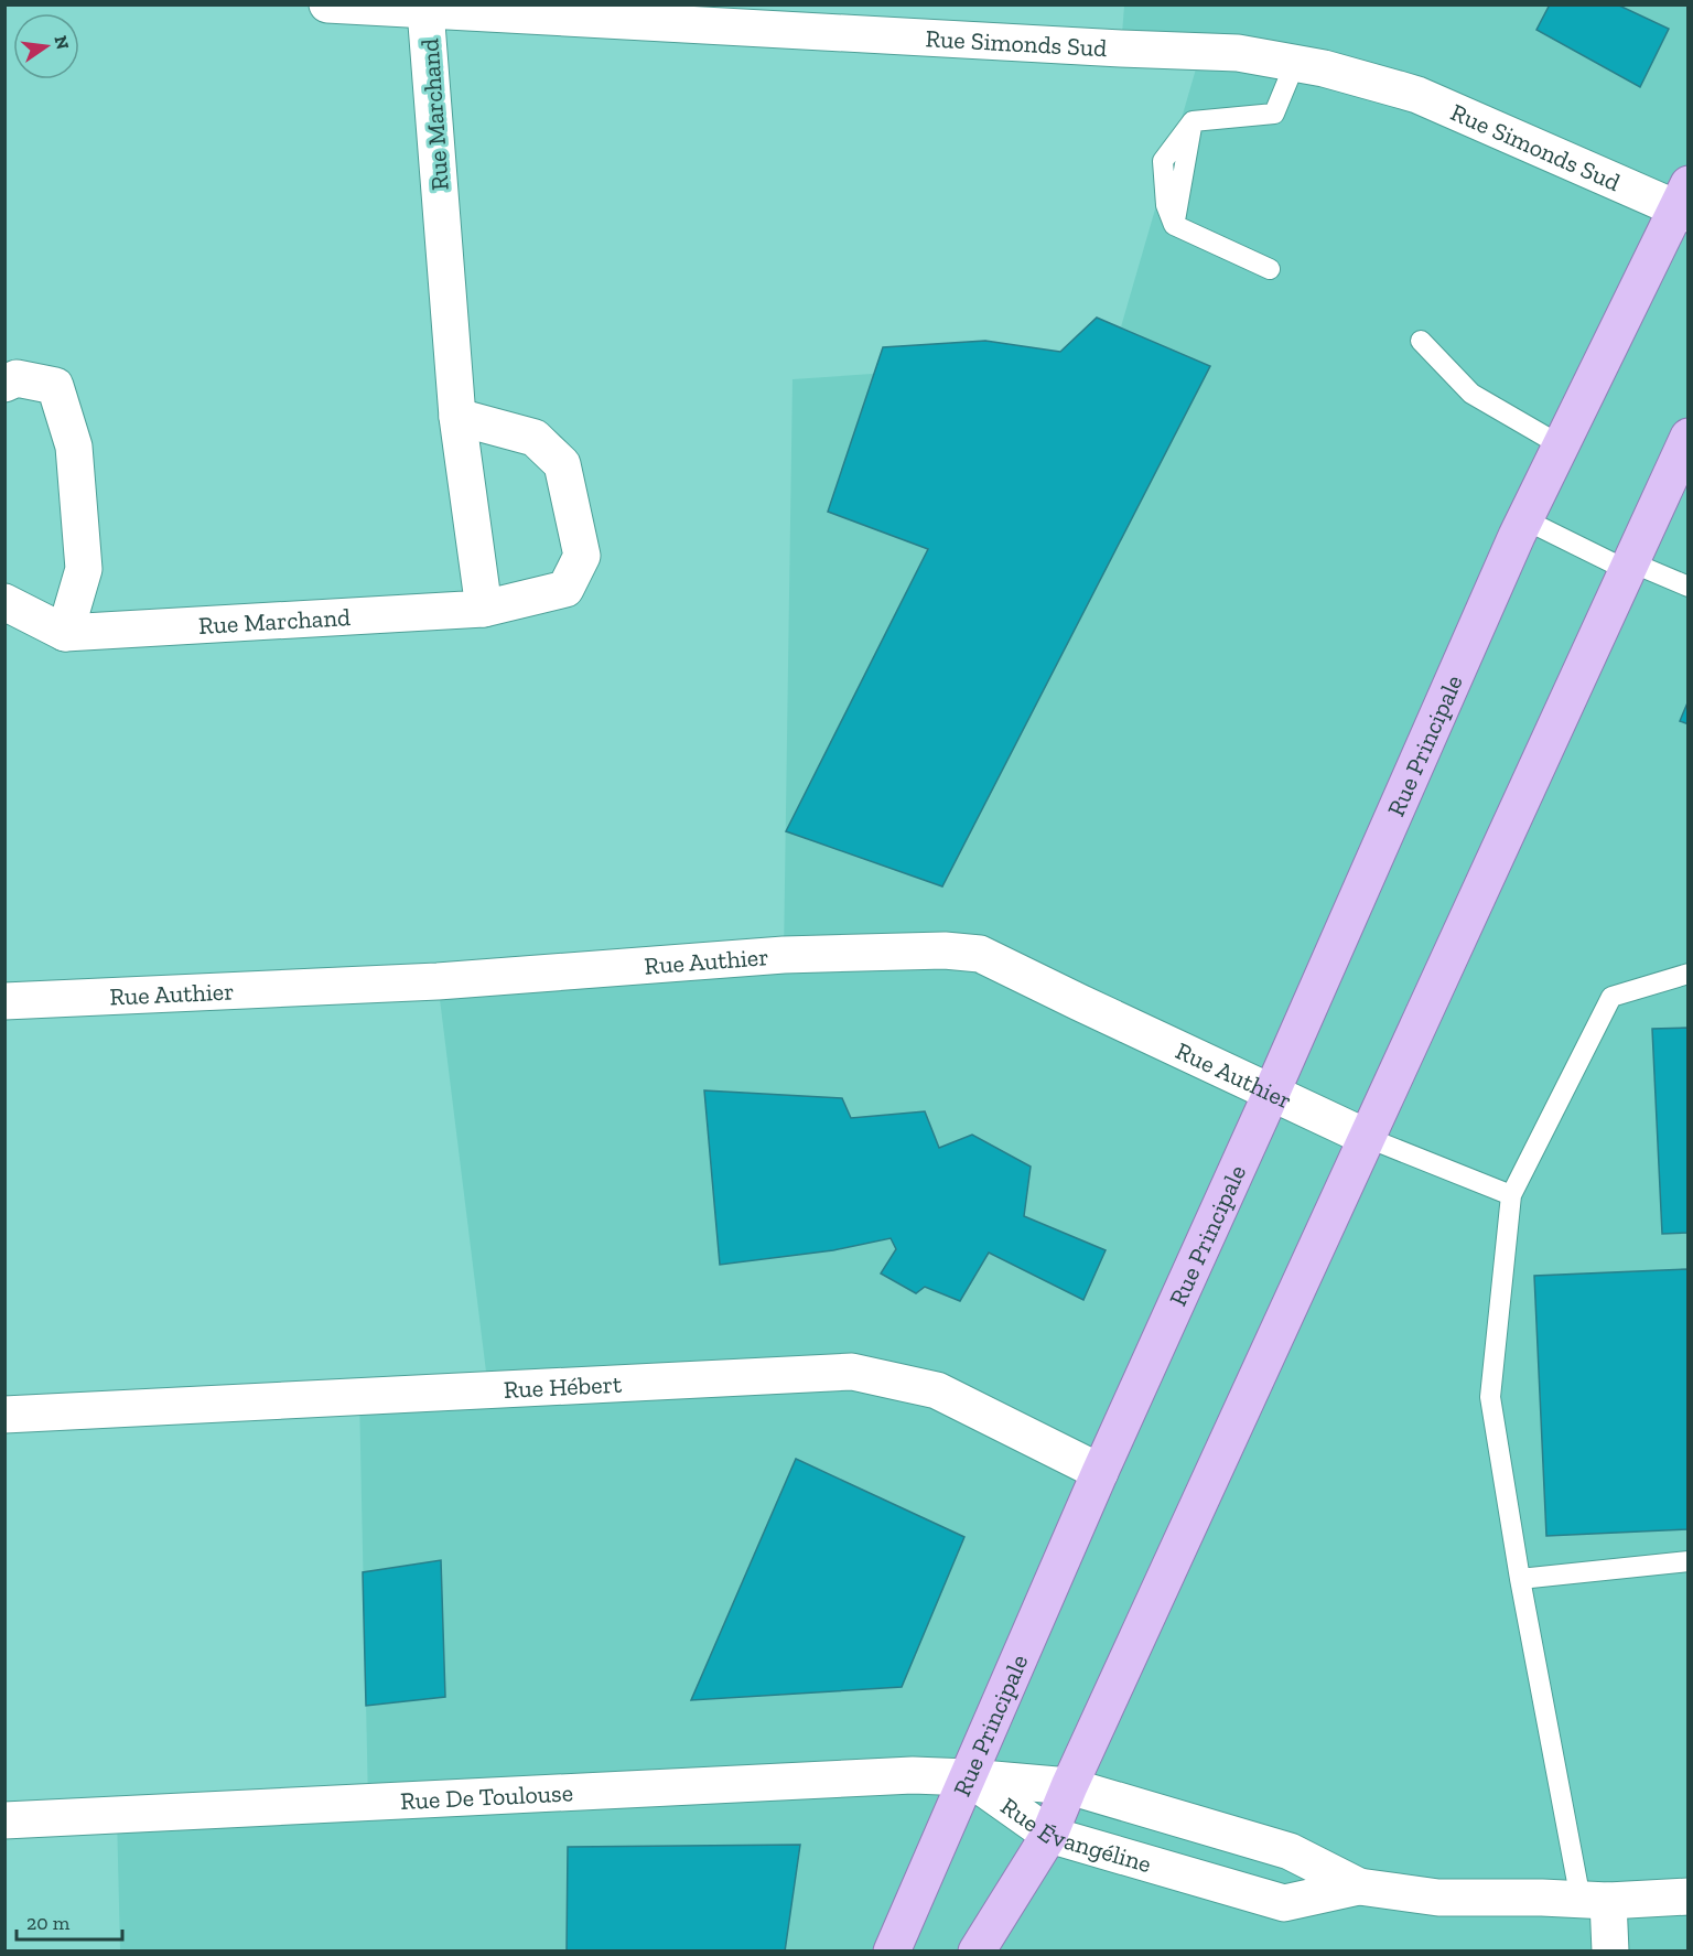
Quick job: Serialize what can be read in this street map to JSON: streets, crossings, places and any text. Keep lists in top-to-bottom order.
{
  "streets": {
    "main road": ["Rue Principale"],
    "street": [
      "Rue Simonds Sud",
      "Rue Marchand",
      "Rue Authier",
      "Rue Hébert",
      "Rue De Toulouse",
      "Rue Évangéline"
    ]
  },
  "crossings": [
    ["Rue Simonds Sud", "Rue Marchand"],
    ["Rue Simonds Sud", "Rue Principale"],
    ["Rue Principale", "Rue Authier"],
    ["Rue Principale", "Rue Hébert"],
    ["Rue Principale", "Rue De Toulouse"],
    ["Rue Principale", "Rue Évangéline"],
    ["Rue De Toulouse", "Rue Évangéline"]
  ],
  "scale_bar": "20 m",
  "north": "right"
}
